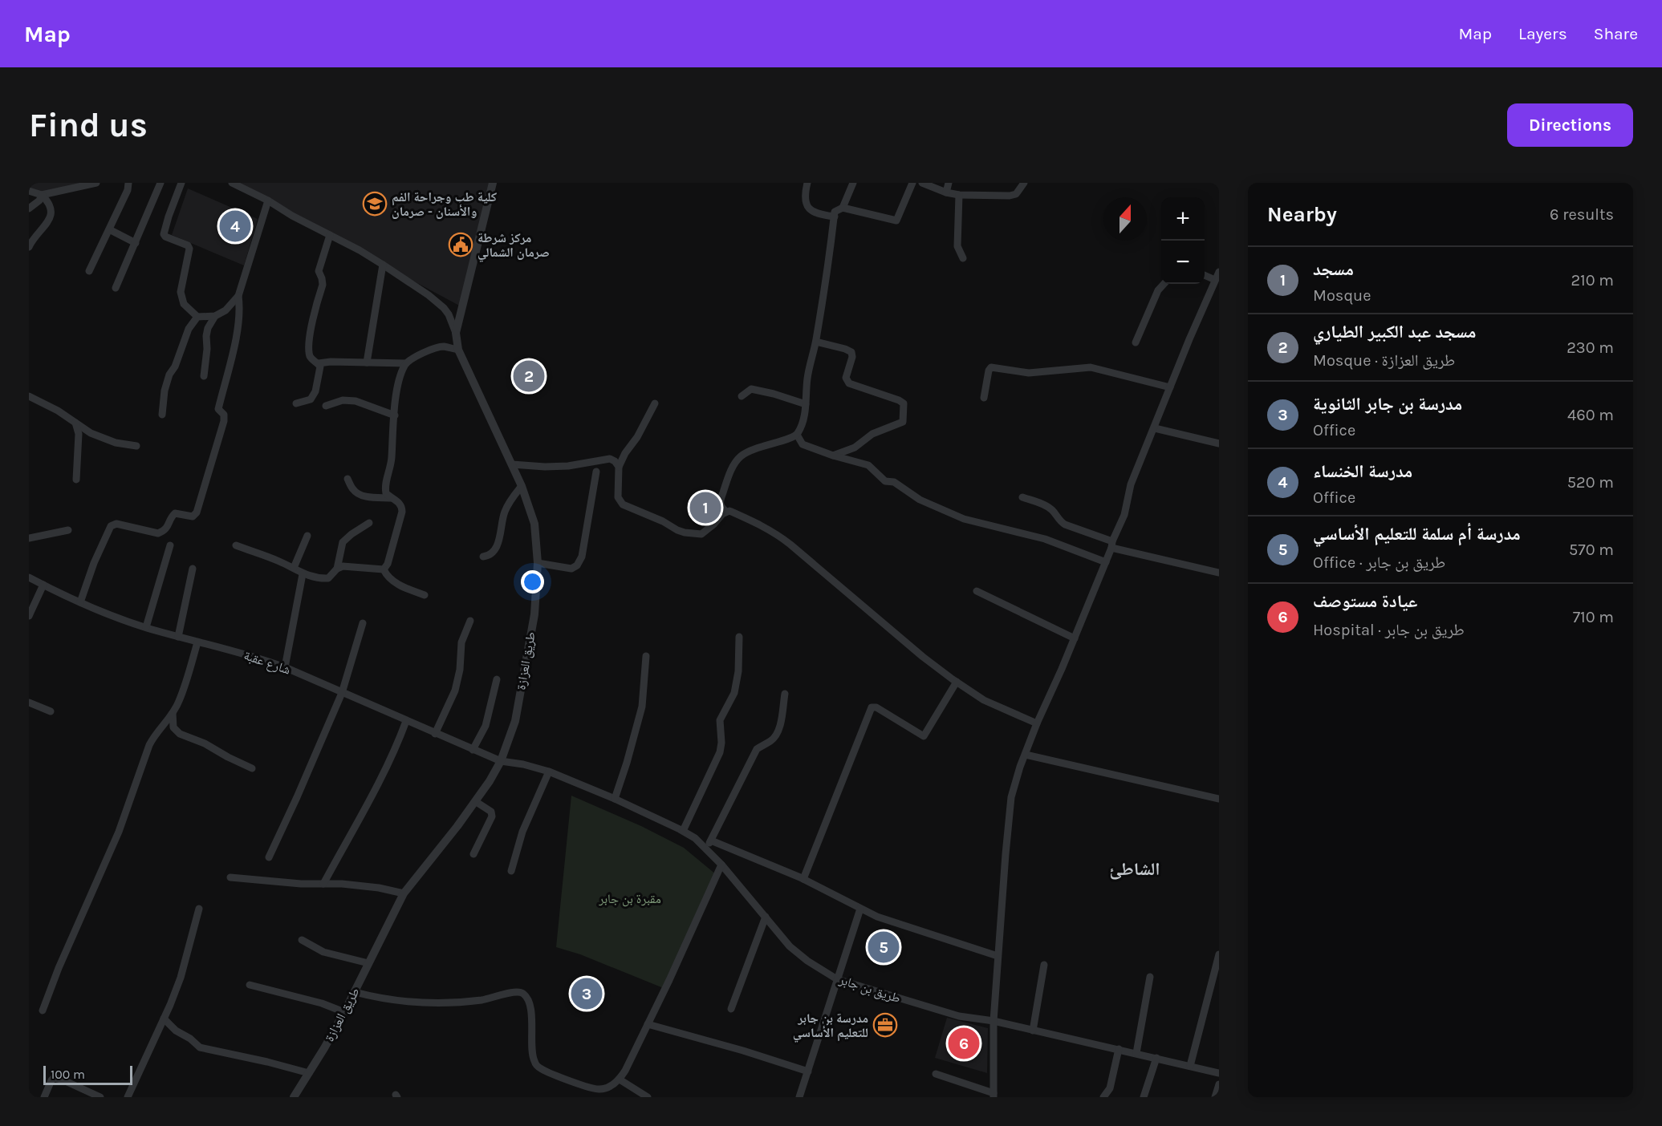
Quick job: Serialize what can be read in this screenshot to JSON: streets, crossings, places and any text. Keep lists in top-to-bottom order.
{
  "streets": {
    "street": ["طريق العزازة", "شارع عقبة", "طريق بن جابر"]
  },
  "crossings": [
    ["طريق العزازة", "شارع عقبة"],
    ["طريق العزازة", "طريق بن جابر"],
    ["شارع عقبة", "طريق بن جابر"]
  ],
  "districts": ["الشاطئ"],
  "parks": ["مقبرة بن جابر"],
  "places": {
    "school or university": ["كلية طب وجراحة الفم والأسنان - صرمان"],
    "public building": ["مركز شرطة صرمان الشمالي"],
    "office": ["مدرسة بن جابر للتعليم الأساسي"]
  },
  "scale_bar": "100 m",
  "north": "top",
  "page": {
    "header": "Map",
    "nav": ["Map", "Layers", "Share"],
    "buttons": "Directions",
    "title": "Find us",
    "heading": ["Nearby", "6 results"],
    "map_buttons": ["+", "−"],
    "pins": [
      "4",
      "2",
      "1",
      "5",
      "3",
      "6"
    ],
    "list": [
      {
        "mark": "1",
        "name": "مسجد",
        "note": "Mosque",
        "value": "210 m"
      },
      {
        "mark": "2",
        "name": "مسجد عبد الكبير الطياري",
        "note": "Mosque · طريق العزازة",
        "value": "230 m"
      },
      {
        "mark": "3",
        "name": "مدرسة بن جابر الثانوية",
        "note": "Office",
        "value": "460 m"
      },
      {
        "mark": "4",
        "name": "مدرسة الخنساء",
        "note": "Office",
        "value": "520 m"
      },
      {
        "mark": "5",
        "name": "مدرسة أم سلمة للتعليم الأساسي",
        "note": "Office · طريق بن جابر",
        "value": "570 m"
      },
      {
        "mark": "6",
        "name": "عيادة مستوصف",
        "note": "Hospital · طريق بن جابر",
        "value": "710 m"
      }
    ],
    "scale": "100 m"
  }
}
